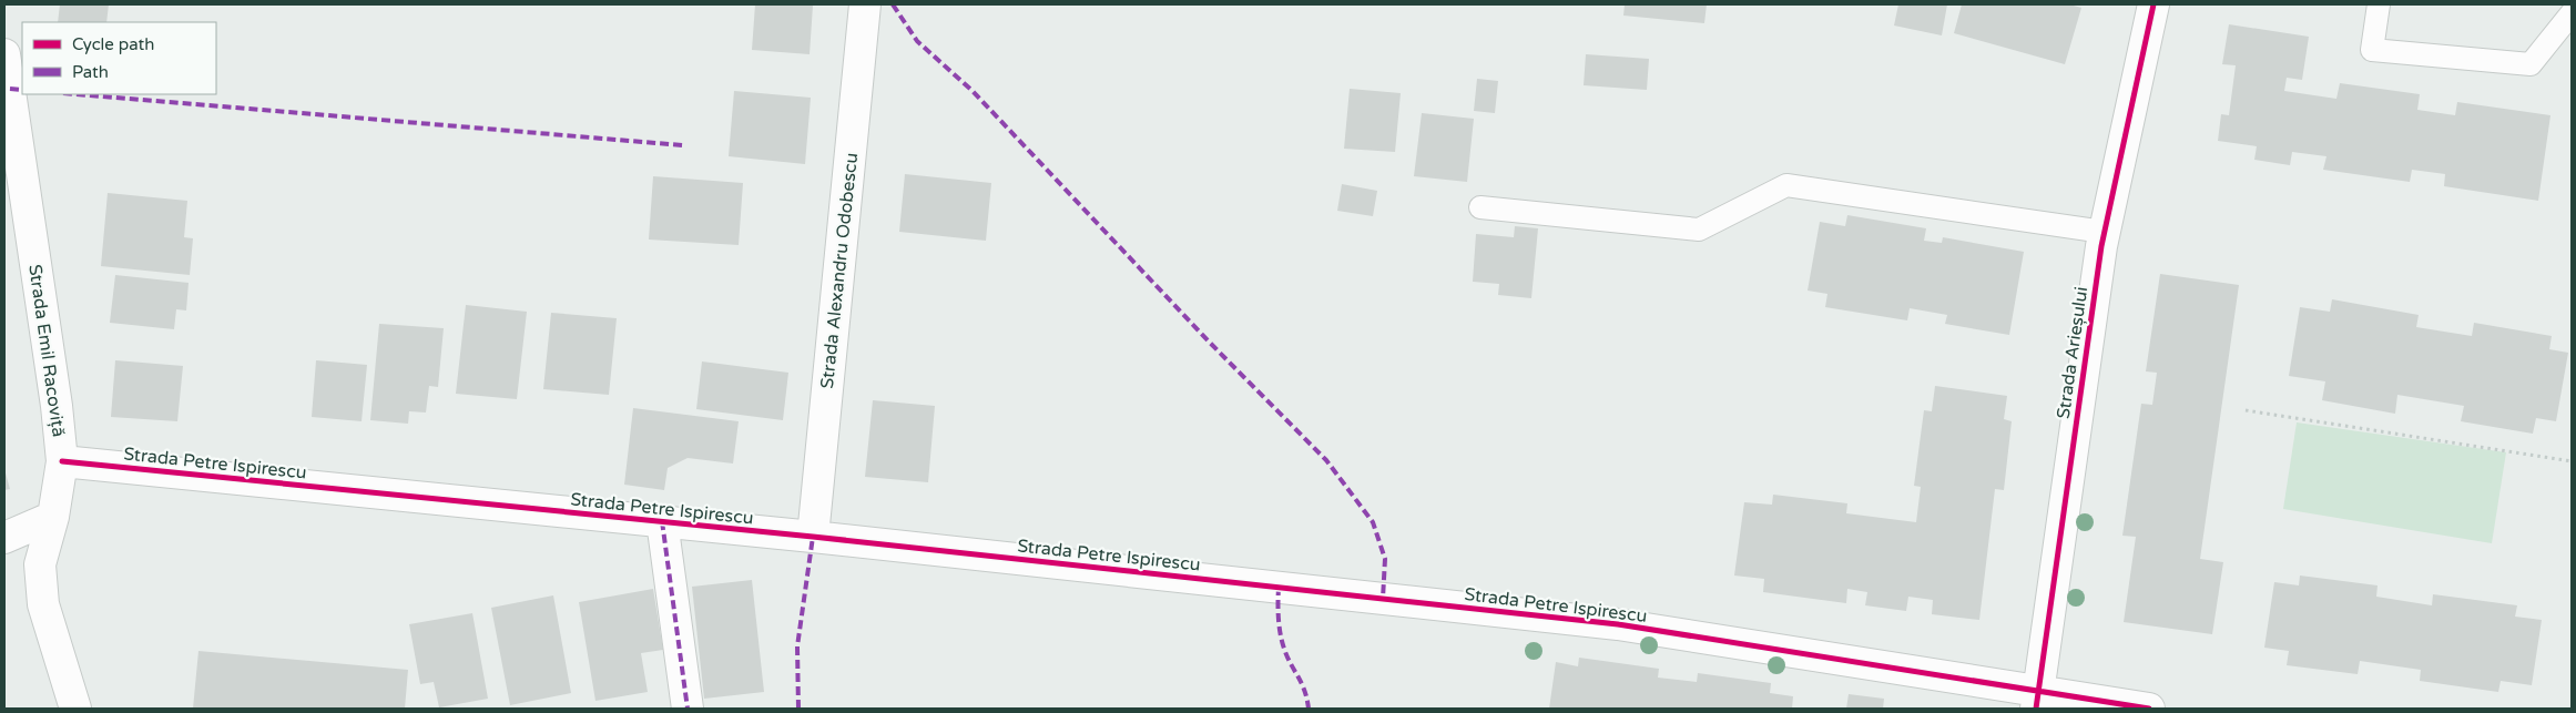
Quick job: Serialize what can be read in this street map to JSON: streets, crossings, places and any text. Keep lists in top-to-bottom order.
{
  "streets": {
    "street": [
      "Strada Alexandru Odobescu",
      "Strada Emil Racoviță",
      "Strada Arieșului",
      "Strada Petre Ispirescu"
    ]
  },
  "crossings": [
    ["Strada Alexandru Odobescu", "Strada Petre Ispirescu"],
    ["Strada Emil Racoviță", "Strada Petre Ispirescu"],
    ["Strada Arieșului", "Strada Petre Ispirescu"]
  ],
  "legend": ["Cycle path", "Path"]
}
